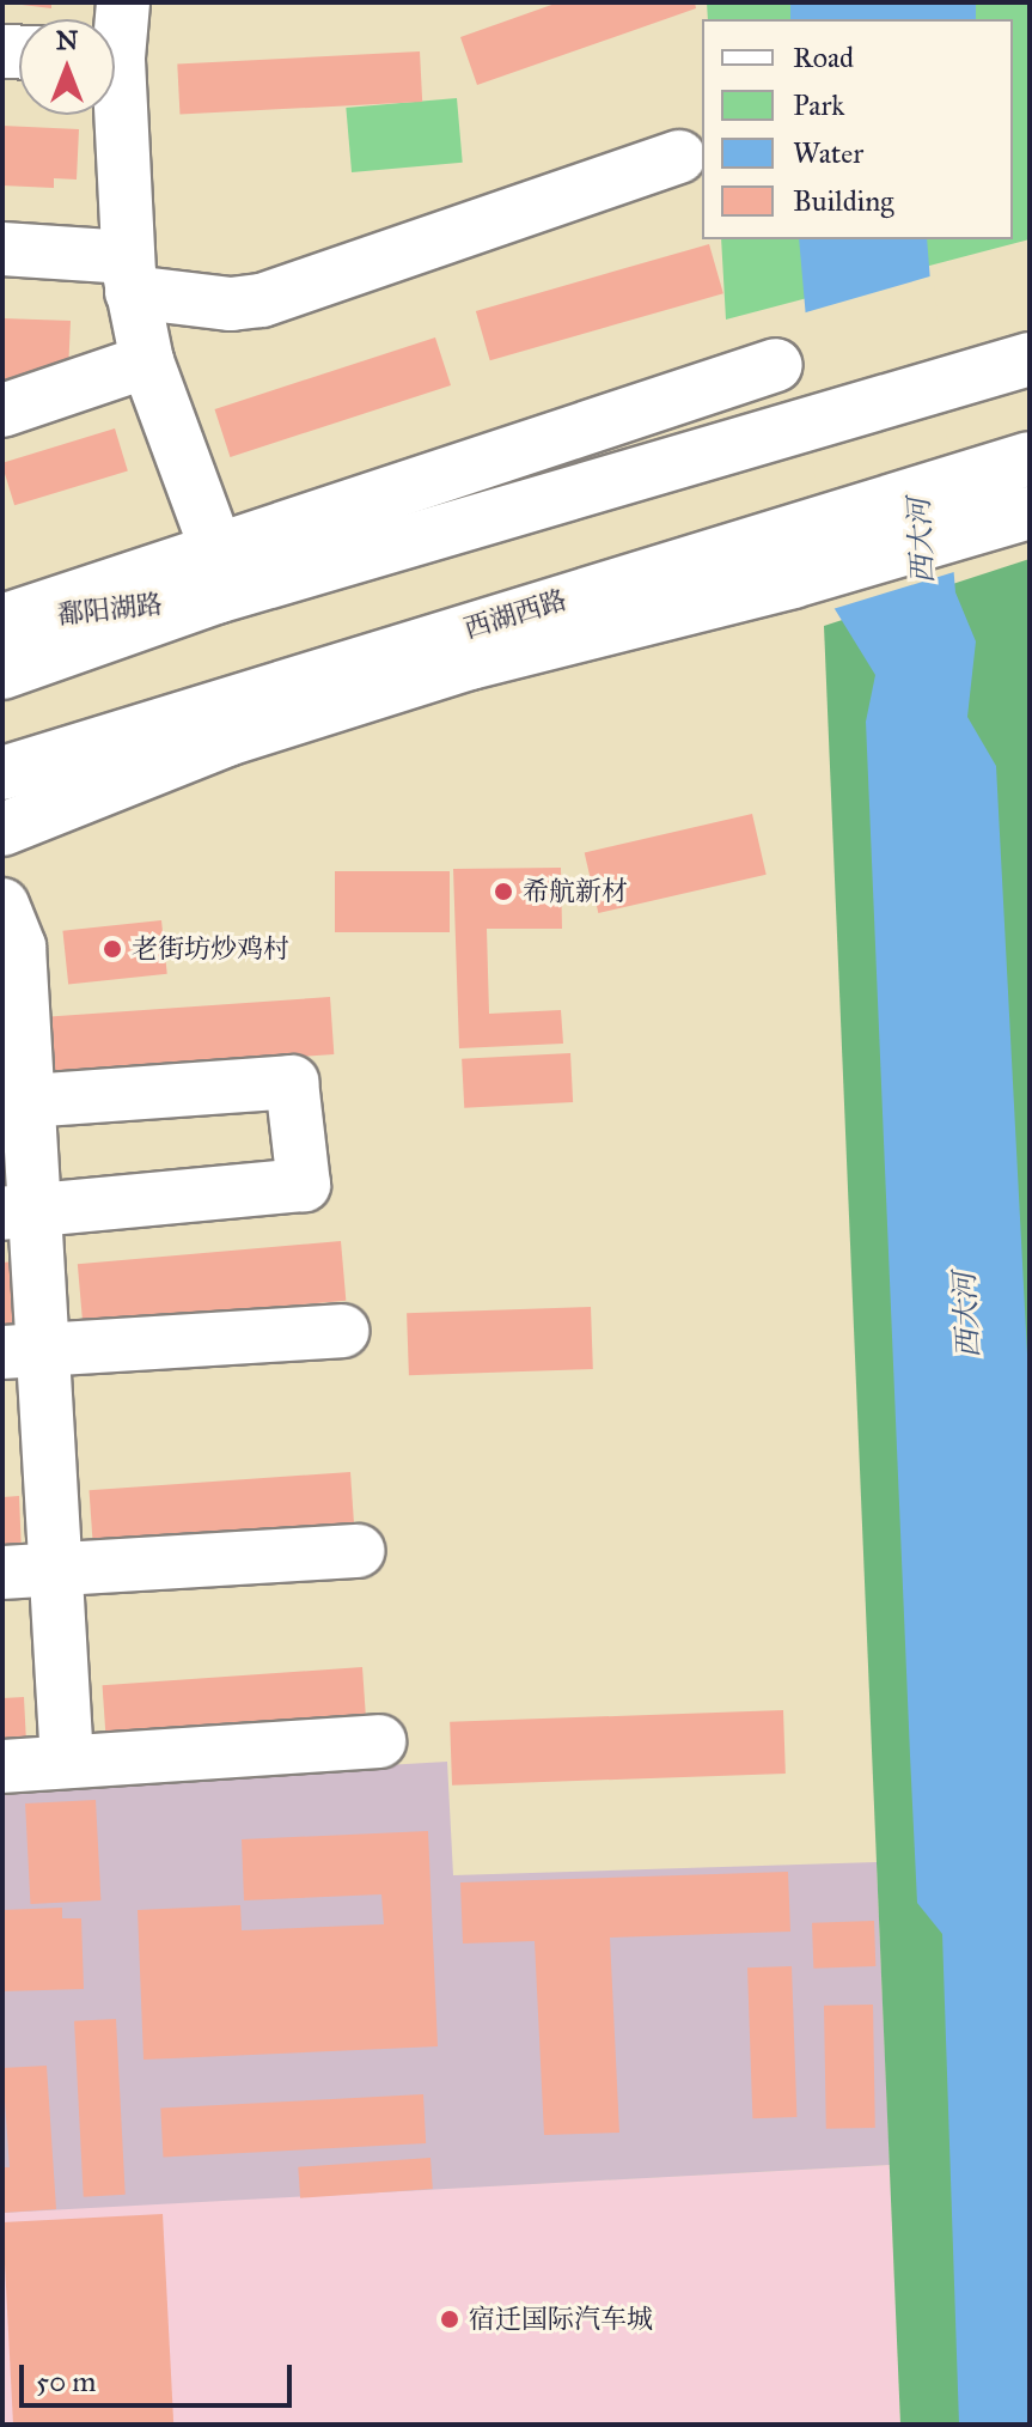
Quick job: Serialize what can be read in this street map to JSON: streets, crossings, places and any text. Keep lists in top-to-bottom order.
{
  "streets": {
    "main road": ["鄱阳湖路", "西湖西路"]
  },
  "water": ["西大河"],
  "places": ["希航新材", "老街坊炒鸡村", "宿迁国际汽车城"],
  "legend": [
    "Road",
    "Park",
    "Water",
    "Building"
  ],
  "scale_bar": "50 m",
  "north": "top"
}
